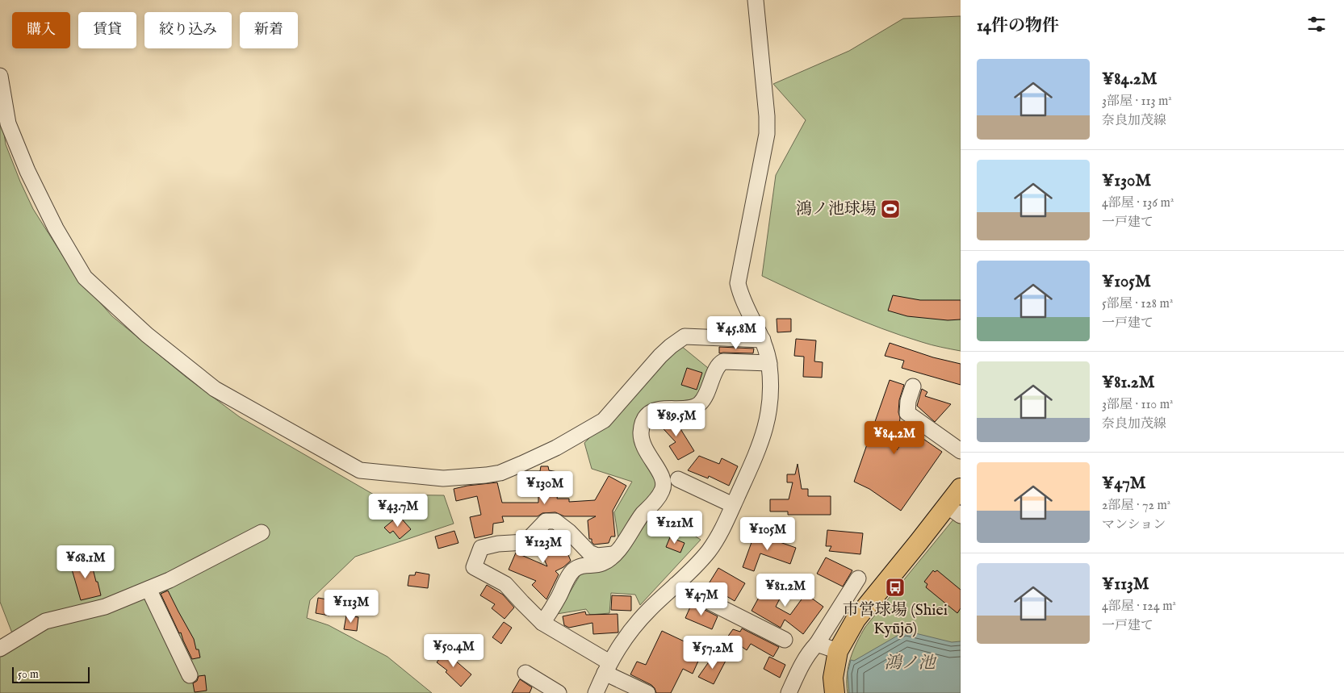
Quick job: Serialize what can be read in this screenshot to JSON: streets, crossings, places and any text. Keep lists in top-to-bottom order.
{
  "water": ["鴻ノ池"],
  "places": {
    "sports": ["鴻ノ池球場"],
    "bus stop": ["市営球場 (Shiei Kyūjō)"]
  },
  "scale_bar": "50 m",
  "page": {
    "heading": "14件の物件",
    "chip": [
      "購入",
      "賃貸",
      "絞り込み",
      "新着"
    ],
    "list": [
      {
        "name": "¥84.2M",
        "note": "3部屋 · 113 m² · 奈良加茂線"
      },
      {
        "name": "¥130M",
        "note": "4部屋 · 136 m² · 一戸建て"
      },
      {
        "name": "¥105M",
        "note": "5部屋 · 128 m² · 一戸建て"
      },
      {
        "name": "¥81.2M",
        "note": "3部屋 · 110 m² · 奈良加茂線"
      },
      {
        "name": "¥47M",
        "note": "2部屋 · 72 m² · マンション"
      },
      {
        "name": "¥113M",
        "note": "4部屋 · 124 m² · 一戸建て"
      }
    ],
    "price": [
      "¥45.8M",
      "¥89.5M",
      "¥84.2M",
      "¥130M",
      "¥43.7M",
      "¥121M",
      "¥105M",
      "¥123M",
      "¥68.1M",
      "¥81.2M",
      "¥47M",
      "¥113M",
      "¥50.4M",
      "¥57.2M"
    ],
    "scale": "50 m"
  }
}
